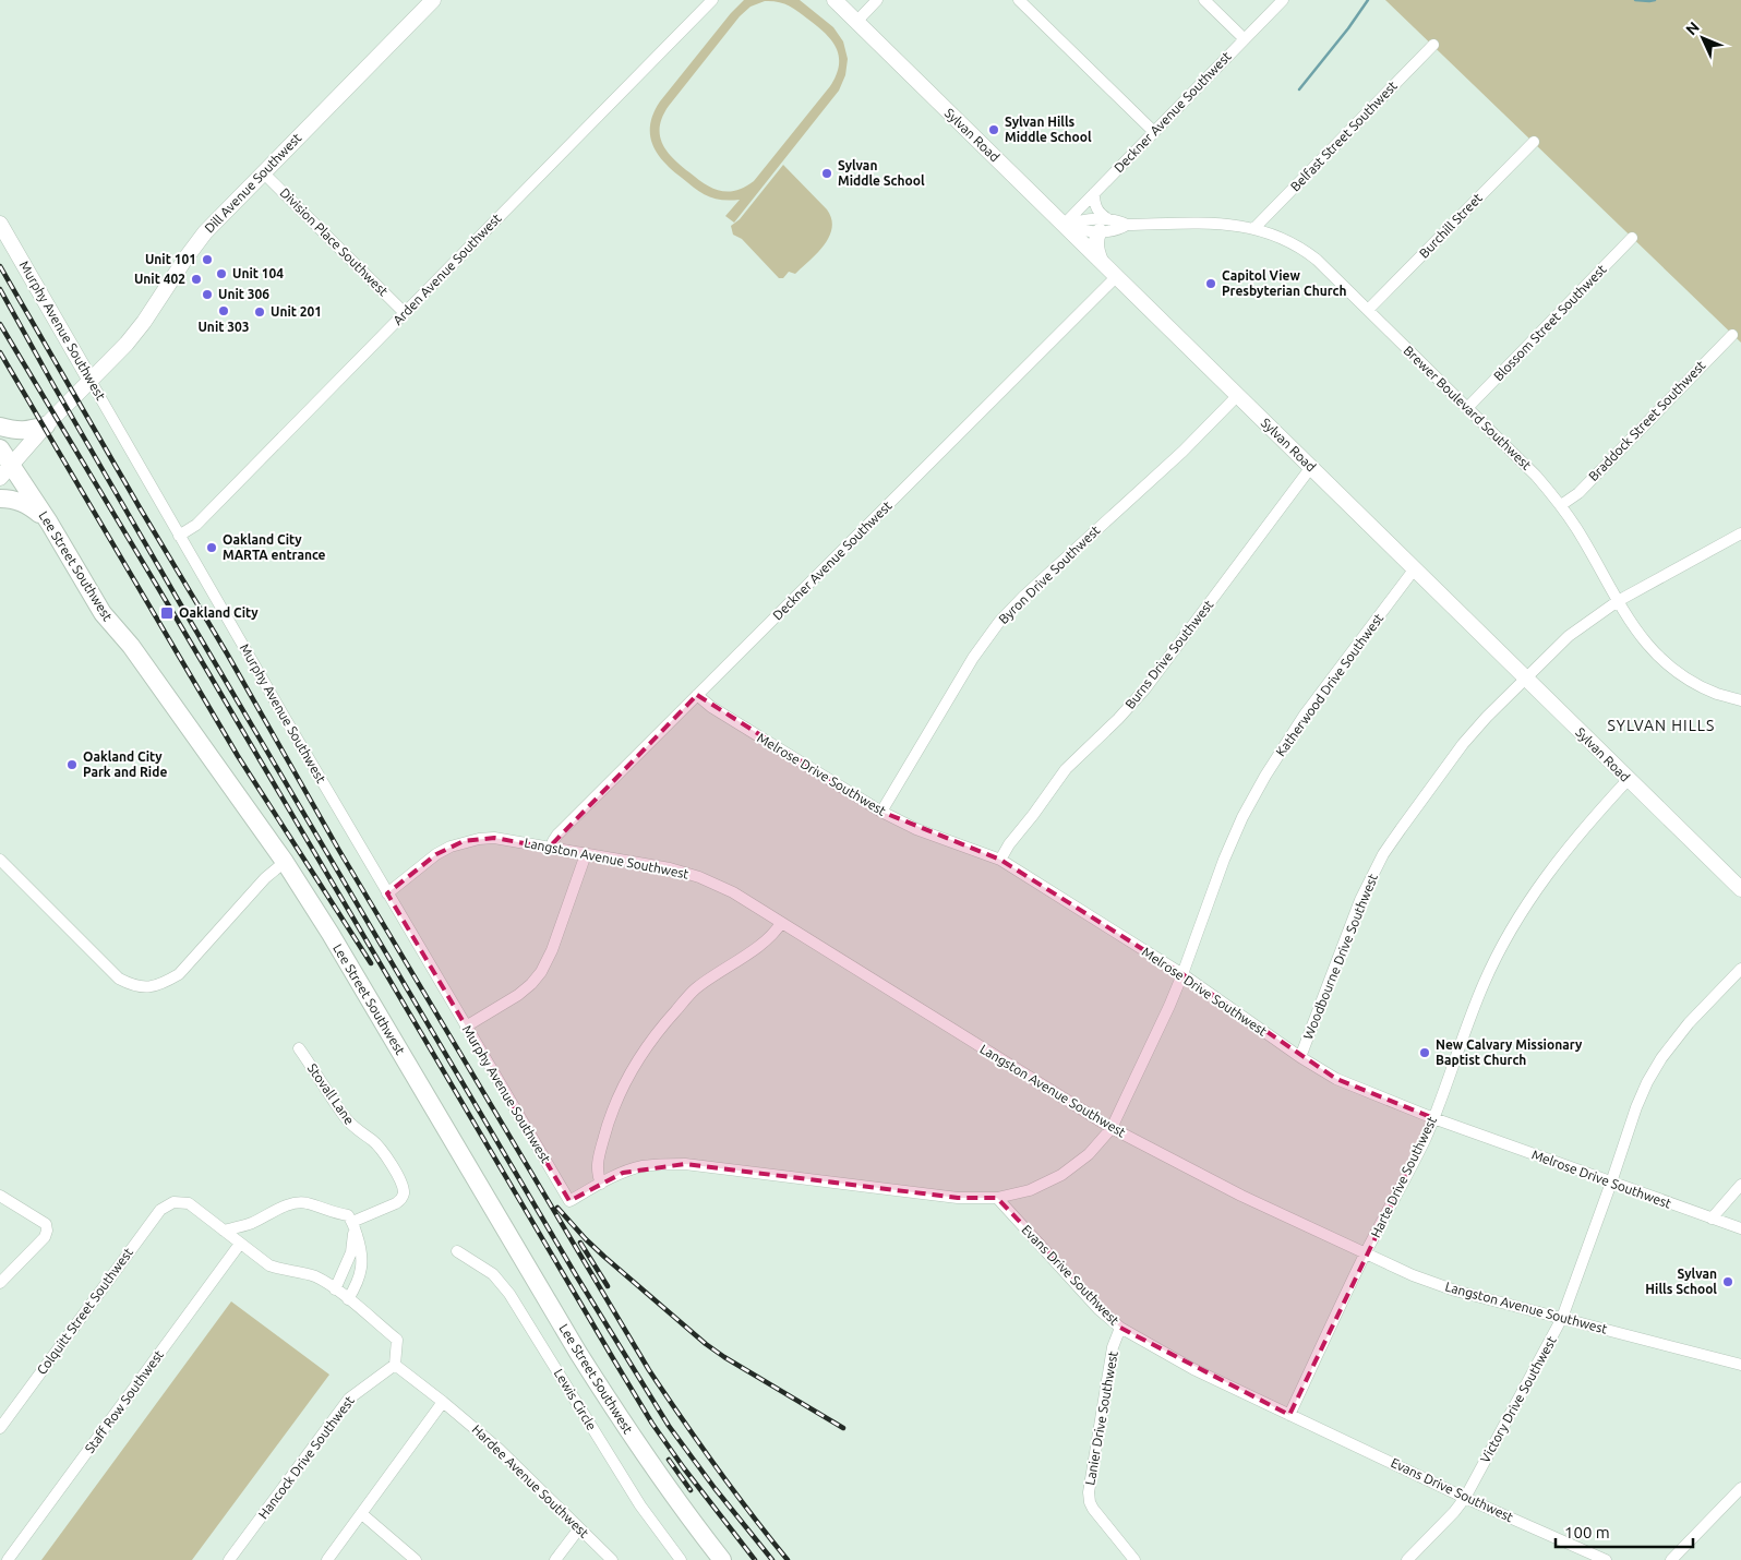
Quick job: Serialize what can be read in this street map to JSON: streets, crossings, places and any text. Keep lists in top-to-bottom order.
{
  "streets": {
    "main road": [
      "Sylvan Road",
      "Dill Avenue Southwest",
      "Murphy Avenue Southwest",
      "Lee Street Southwest"
    ],
    "street": [
      "Deckner Avenue Southwest",
      "Belfast Street Southwest",
      "Burchill Street",
      "Division Place Southwest",
      "Arden Avenue Southwest",
      "Blossom Street Southwest",
      "Brewer Boulevard Southwest",
      "Braddock Street Southwest",
      "Byron Drive Southwest",
      "Burns Drive Southwest",
      "Katherwood Drive Southwest",
      "Melrose Drive Southwest",
      "Langston Avenue Southwest",
      "Woodbourne Drive Southwest",
      "Stovall Lane",
      "Harte Drive Southwest",
      "Evans Drive Southwest",
      "Colquitt Street Southwest",
      "Lewis Circle",
      "Victory Drive Southwest",
      "Staff Row Southwest",
      "Lanier Drive Southwest",
      "Hancock Drive Southwest",
      "Hardee Avenue Southwest"
    ]
  },
  "crossings": [
    ["Deckner Avenue Southwest", "Sylvan Road"],
    ["Deckner Avenue Southwest", "Brewer Boulevard Southwest"],
    ["Deckner Avenue Southwest", "Melrose Drive Southwest"],
    ["Deckner Avenue Southwest", "Langston Avenue Southwest"],
    ["Sylvan Road", "Brewer Boulevard Southwest"],
    ["Sylvan Road", "Byron Drive Southwest"],
    ["Sylvan Road", "Burns Drive Southwest"],
    ["Sylvan Road", "Katherwood Drive Southwest"],
    ["Sylvan Road", "Woodbourne Drive Southwest"],
    ["Sylvan Road", "Harte Drive Southwest"],
    ["Belfast Street Southwest", "Brewer Boulevard Southwest"],
    ["Dill Avenue Southwest", "Division Place Southwest"],
    ["Dill Avenue Southwest", "Murphy Avenue Southwest"],
    ["Dill Avenue Southwest", "Lee Street Southwest"],
    ["Burchill Street", "Brewer Boulevard Southwest"],
    ["Division Place Southwest", "Arden Avenue Southwest"],
    ["Arden Avenue Southwest", "Murphy Avenue Southwest"],
    ["Blossom Street Southwest", "Brewer Boulevard Southwest"],
    ["Murphy Avenue Southwest", "Langston Avenue Southwest"],
    ["Brewer Boulevard Southwest", "Braddock Street Southwest"],
    ["Brewer Boulevard Southwest", "Woodbourne Drive Southwest"],
    ["Byron Drive Southwest", "Melrose Drive Southwest"],
    ["Burns Drive Southwest", "Melrose Drive Southwest"],
    ["Katherwood Drive Southwest", "Melrose Drive Southwest"],
    ["Katherwood Drive Southwest", "Langston Avenue Southwest"],
    ["Katherwood Drive Southwest", "Evans Drive Southwest"],
    ["Melrose Drive Southwest", "Woodbourne Drive Southwest"],
    ["Melrose Drive Southwest", "Harte Drive Southwest"],
    ["Melrose Drive Southwest", "Victory Drive Southwest"],
    ["Langston Avenue Southwest", "Harte Drive Southwest"],
    ["Langston Avenue Southwest", "Victory Drive Southwest"],
    ["Harte Drive Southwest", "Evans Drive Southwest"],
    ["Evans Drive Southwest", "Victory Drive Southwest"],
    ["Evans Drive Southwest", "Lanier Drive Southwest"],
    ["Hancock Drive Southwest", "Hardee Avenue Southwest"]
  ],
  "districts": ["SYLVAN HILLS"],
  "places": {
    "other": [
      "Sylvan Hills Middle School",
      "Sylvan Middle School",
      "Unit 101",
      "Unit 104",
      "Unit 402",
      "Capitol View Presbyterian Church",
      "Unit 306",
      "Unit 303",
      "Unit 201",
      "Oakland City MARTA entrance",
      "Oakland City Park and Ride",
      "New Calvary Missionary Baptist Church",
      "Sylvan Hills School"
    ],
    "transit": ["Oakland City"]
  },
  "scale_bar": "100 m",
  "north": "top left"
}
